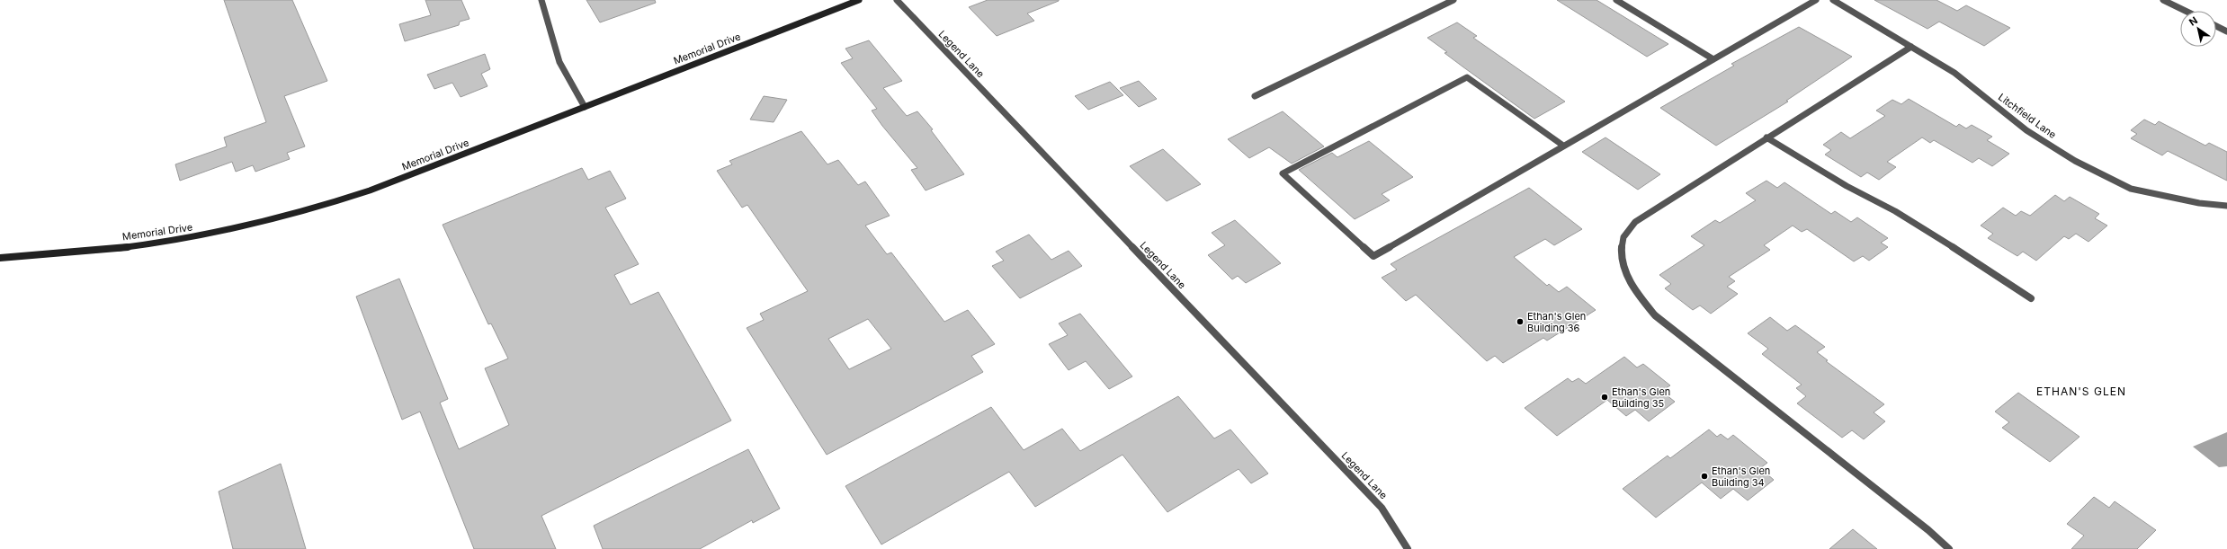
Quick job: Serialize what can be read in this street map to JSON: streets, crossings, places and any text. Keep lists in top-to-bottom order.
{
  "streets": {
    "main road": ["Memorial Drive"],
    "street": ["Legend Lane", "Litchfield Lane"]
  },
  "districts": ["ETHAN'S GLEN"],
  "places": ["Ethan's Glen Building 36", "Ethan's Glen Building 35", "Ethan's Glen Building 34"],
  "north": "top left"
}
